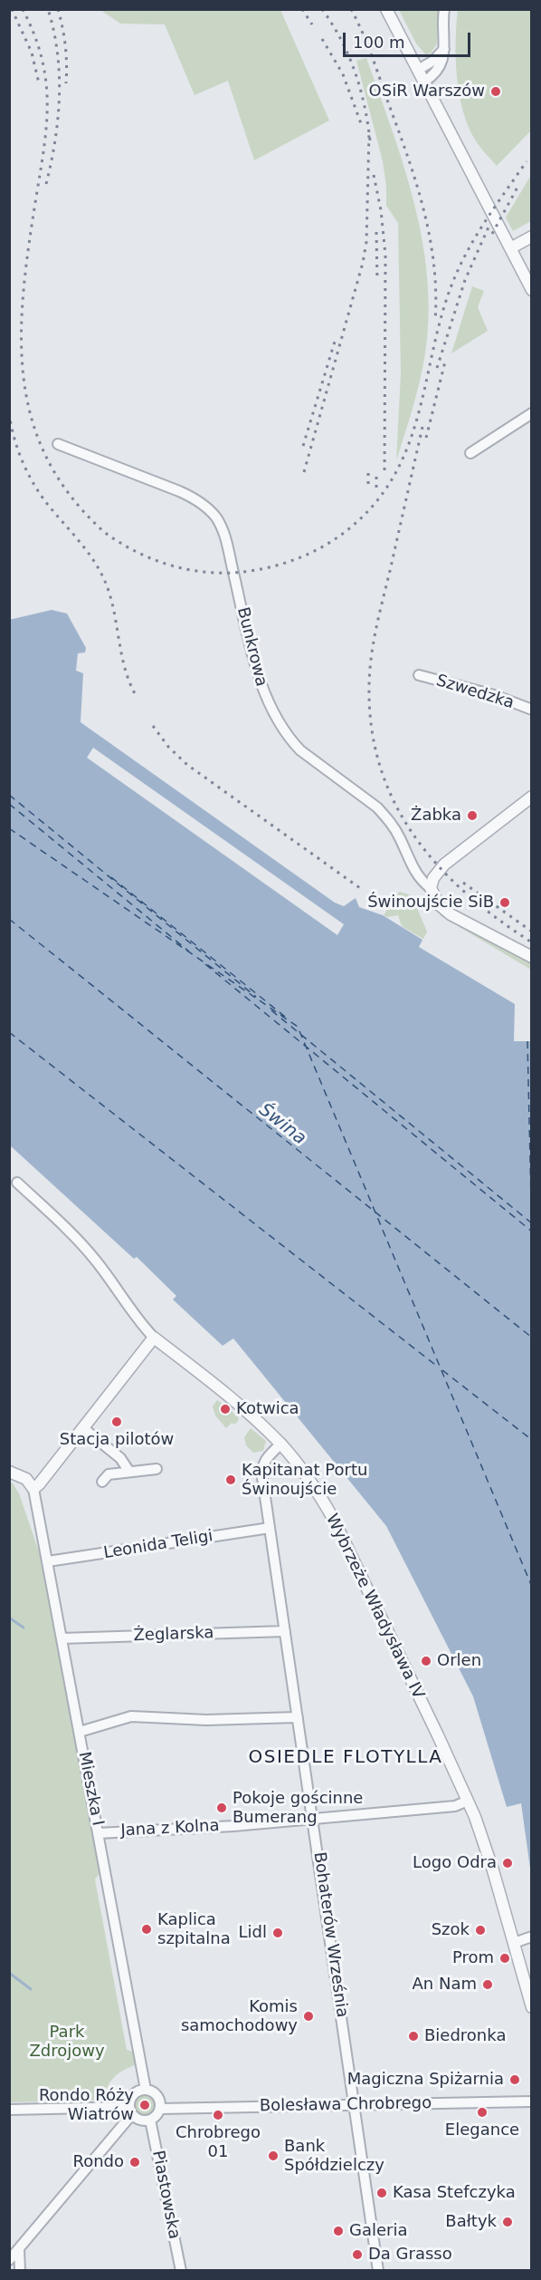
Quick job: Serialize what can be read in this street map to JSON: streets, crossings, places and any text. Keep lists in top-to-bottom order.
{
  "streets": {
    "street": [
      "Bunkrowa",
      "Szwedzka",
      "Leonida Teligi",
      "Wybrzeże Władysława IV",
      "Żeglarska",
      "Mieszka I",
      "Jana z Kolna",
      "Bohaterów Września",
      "Bolesława Chrobrego",
      "Piastowska"
    ]
  },
  "crossings": [
    ["Leonida Teligi", "Mieszka I"],
    ["Leonida Teligi", "Bohaterów Września"],
    ["Wybrzeże Władysława IV", "Jana z Kolna"],
    ["Wybrzeże Władysława IV", "Bohaterów Września"],
    ["Żeglarska", "Mieszka I"],
    ["Żeglarska", "Bohaterów Września"],
    ["Mieszka I", "Jana z Kolna"],
    ["Mieszka I", "Bolesława Chrobrego"],
    ["Mieszka I", "Piastowska"],
    ["Jana z Kolna", "Bohaterów Września"],
    ["Bohaterów Września", "Bolesława Chrobrego"],
    ["Bolesława Chrobrego", "Piastowska"]
  ],
  "districts": ["OSIEDLE FLOTYLLA"],
  "water": ["Świna"],
  "parks": ["Park Zdrojowy"],
  "places": [
    "OSiR Warszów",
    "Żabka",
    "Świnoujście SiB",
    "Kotwica",
    "Stacja pilotów",
    "Kapitanat Portu Świnoujście",
    "Orlen",
    "Pokoje gościnne Bumerang",
    "Logo Odra",
    "Kaplica szpitalna",
    "Szok",
    "Lidl",
    "Prom",
    "An Nam",
    "Komis samochodowy",
    "Biedronka",
    "Magiczna Spiżarnia",
    "Rondo Róży Wiatrów",
    "Elegance",
    "Chrobrego 01",
    "Bank Spółdzielczy",
    "Rondo",
    "Kasa Stefczyka",
    "Bałtyk",
    "Galeria",
    "Da Grasso"
  ],
  "scale_bar": "100 m"
}
